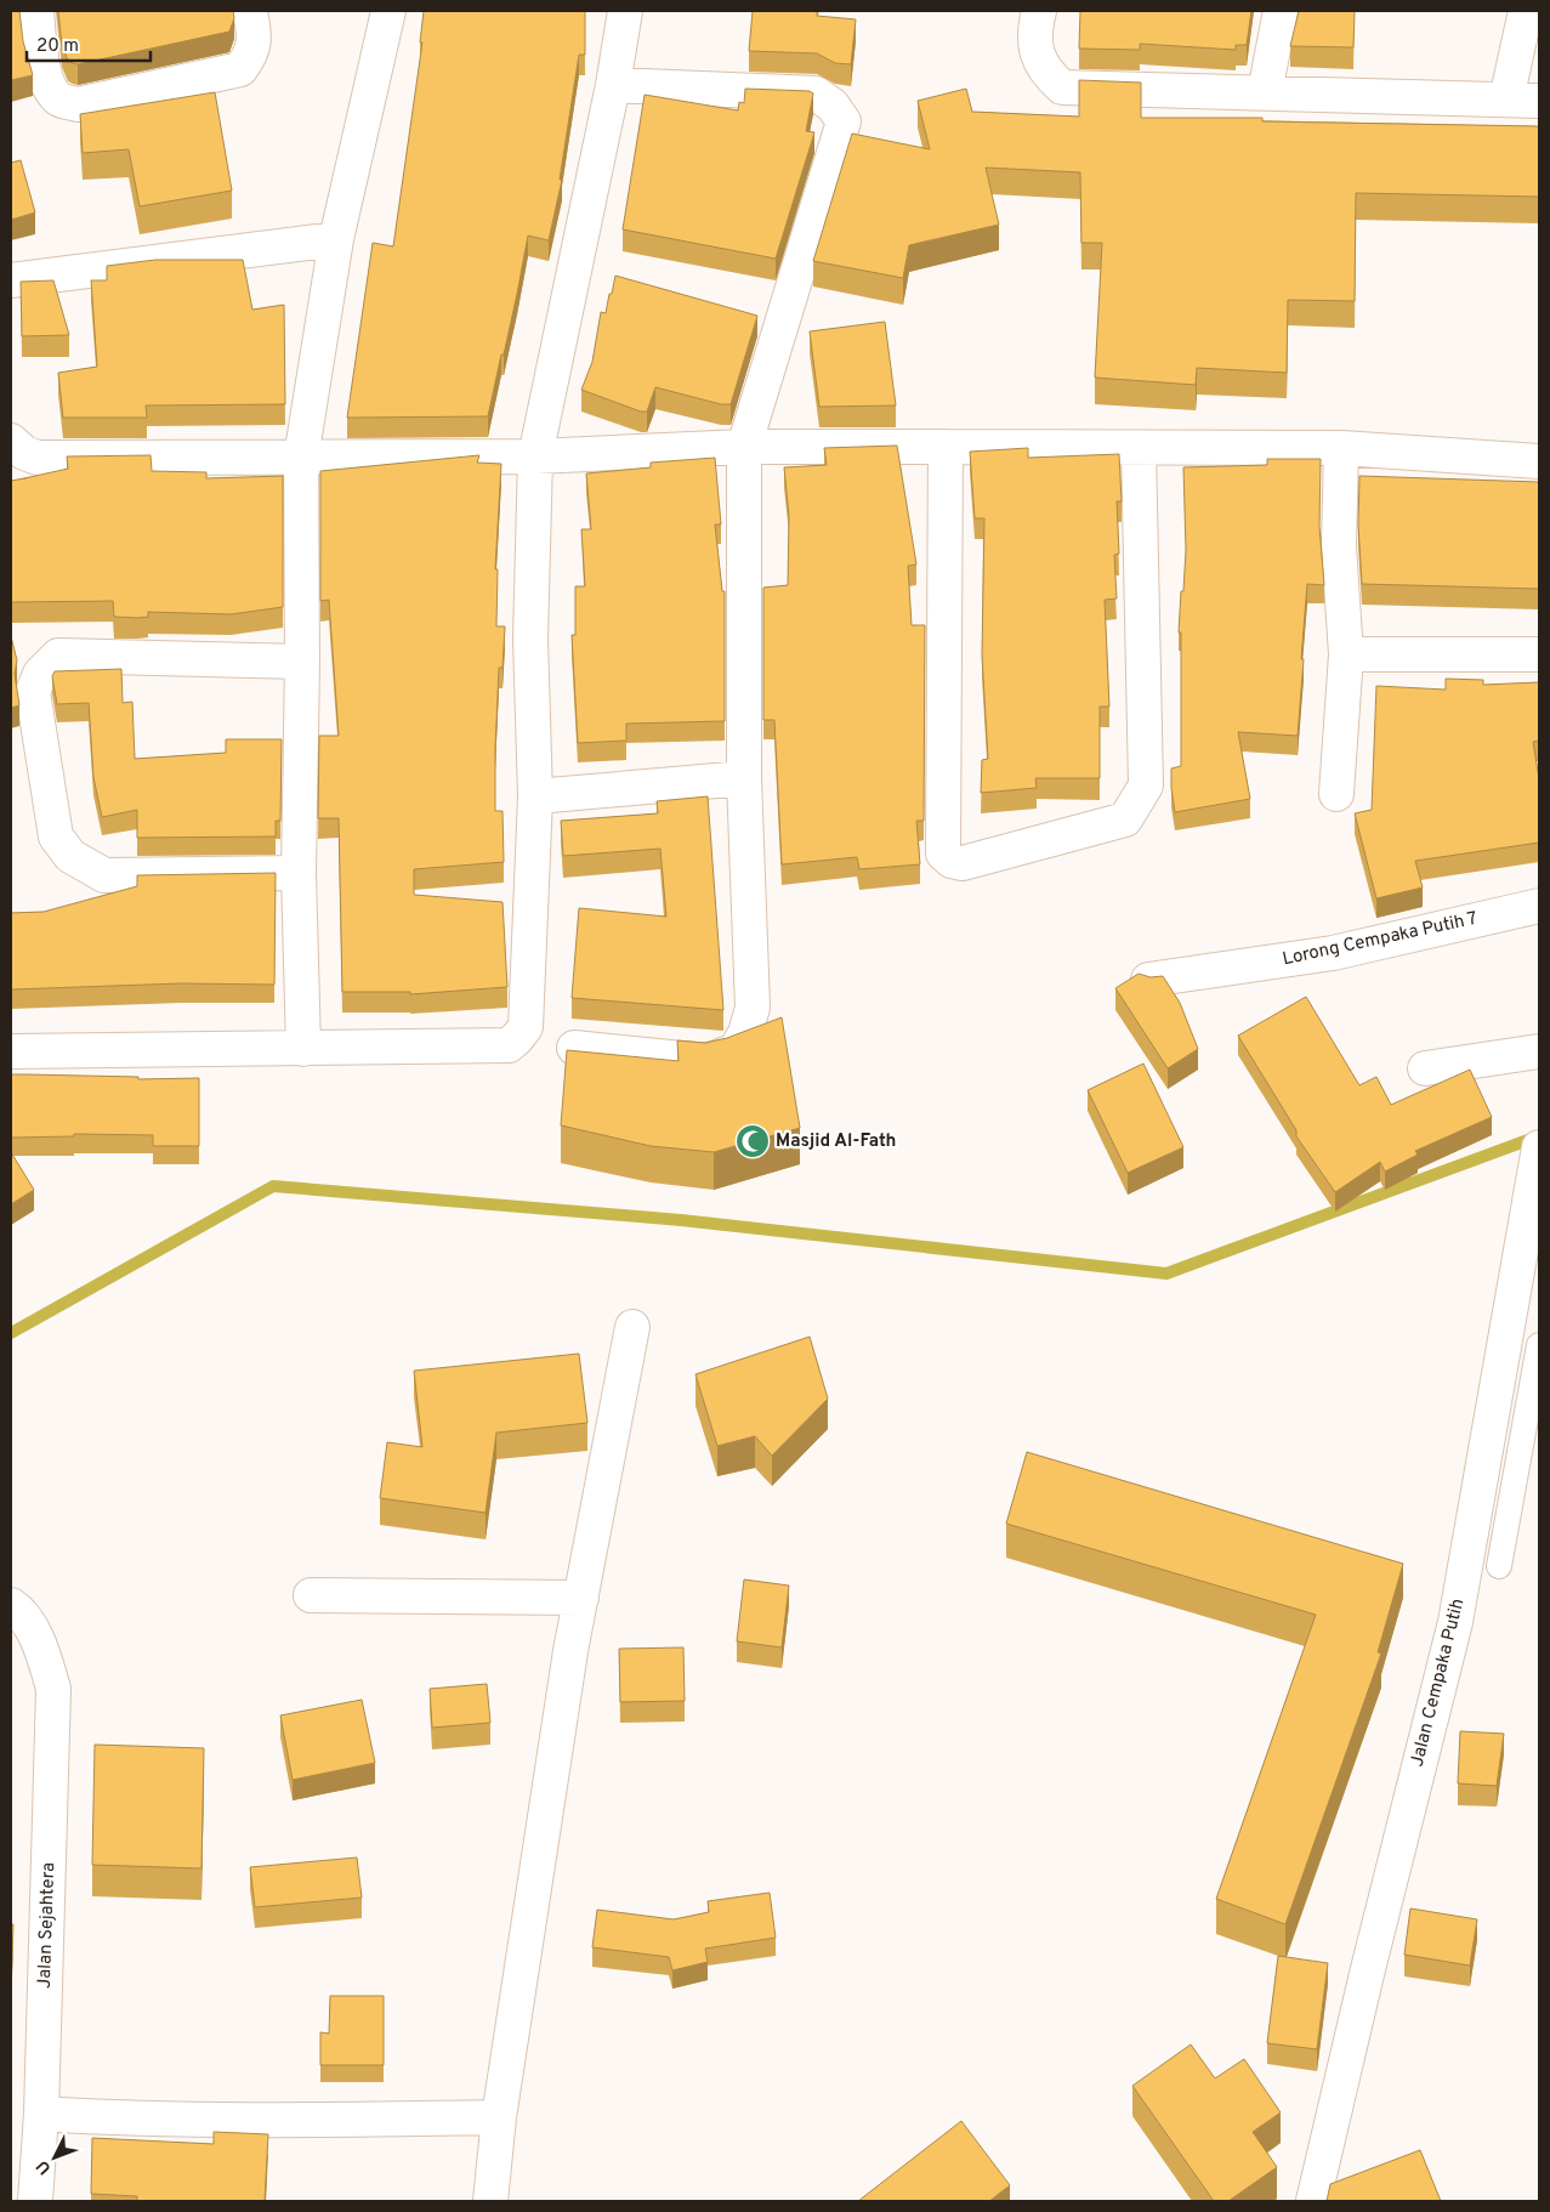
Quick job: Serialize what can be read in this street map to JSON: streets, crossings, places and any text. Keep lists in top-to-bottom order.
{
  "streets": {
    "street": ["Lorong Cempaka Putih 7", "Jalan Cempaka Putih", "Jalan Sejahtera"]
  },
  "places": {
    "mosque": ["Masjid Al-Fath"]
  },
  "scale_bar": "20 m",
  "north": "bottom left"
}
